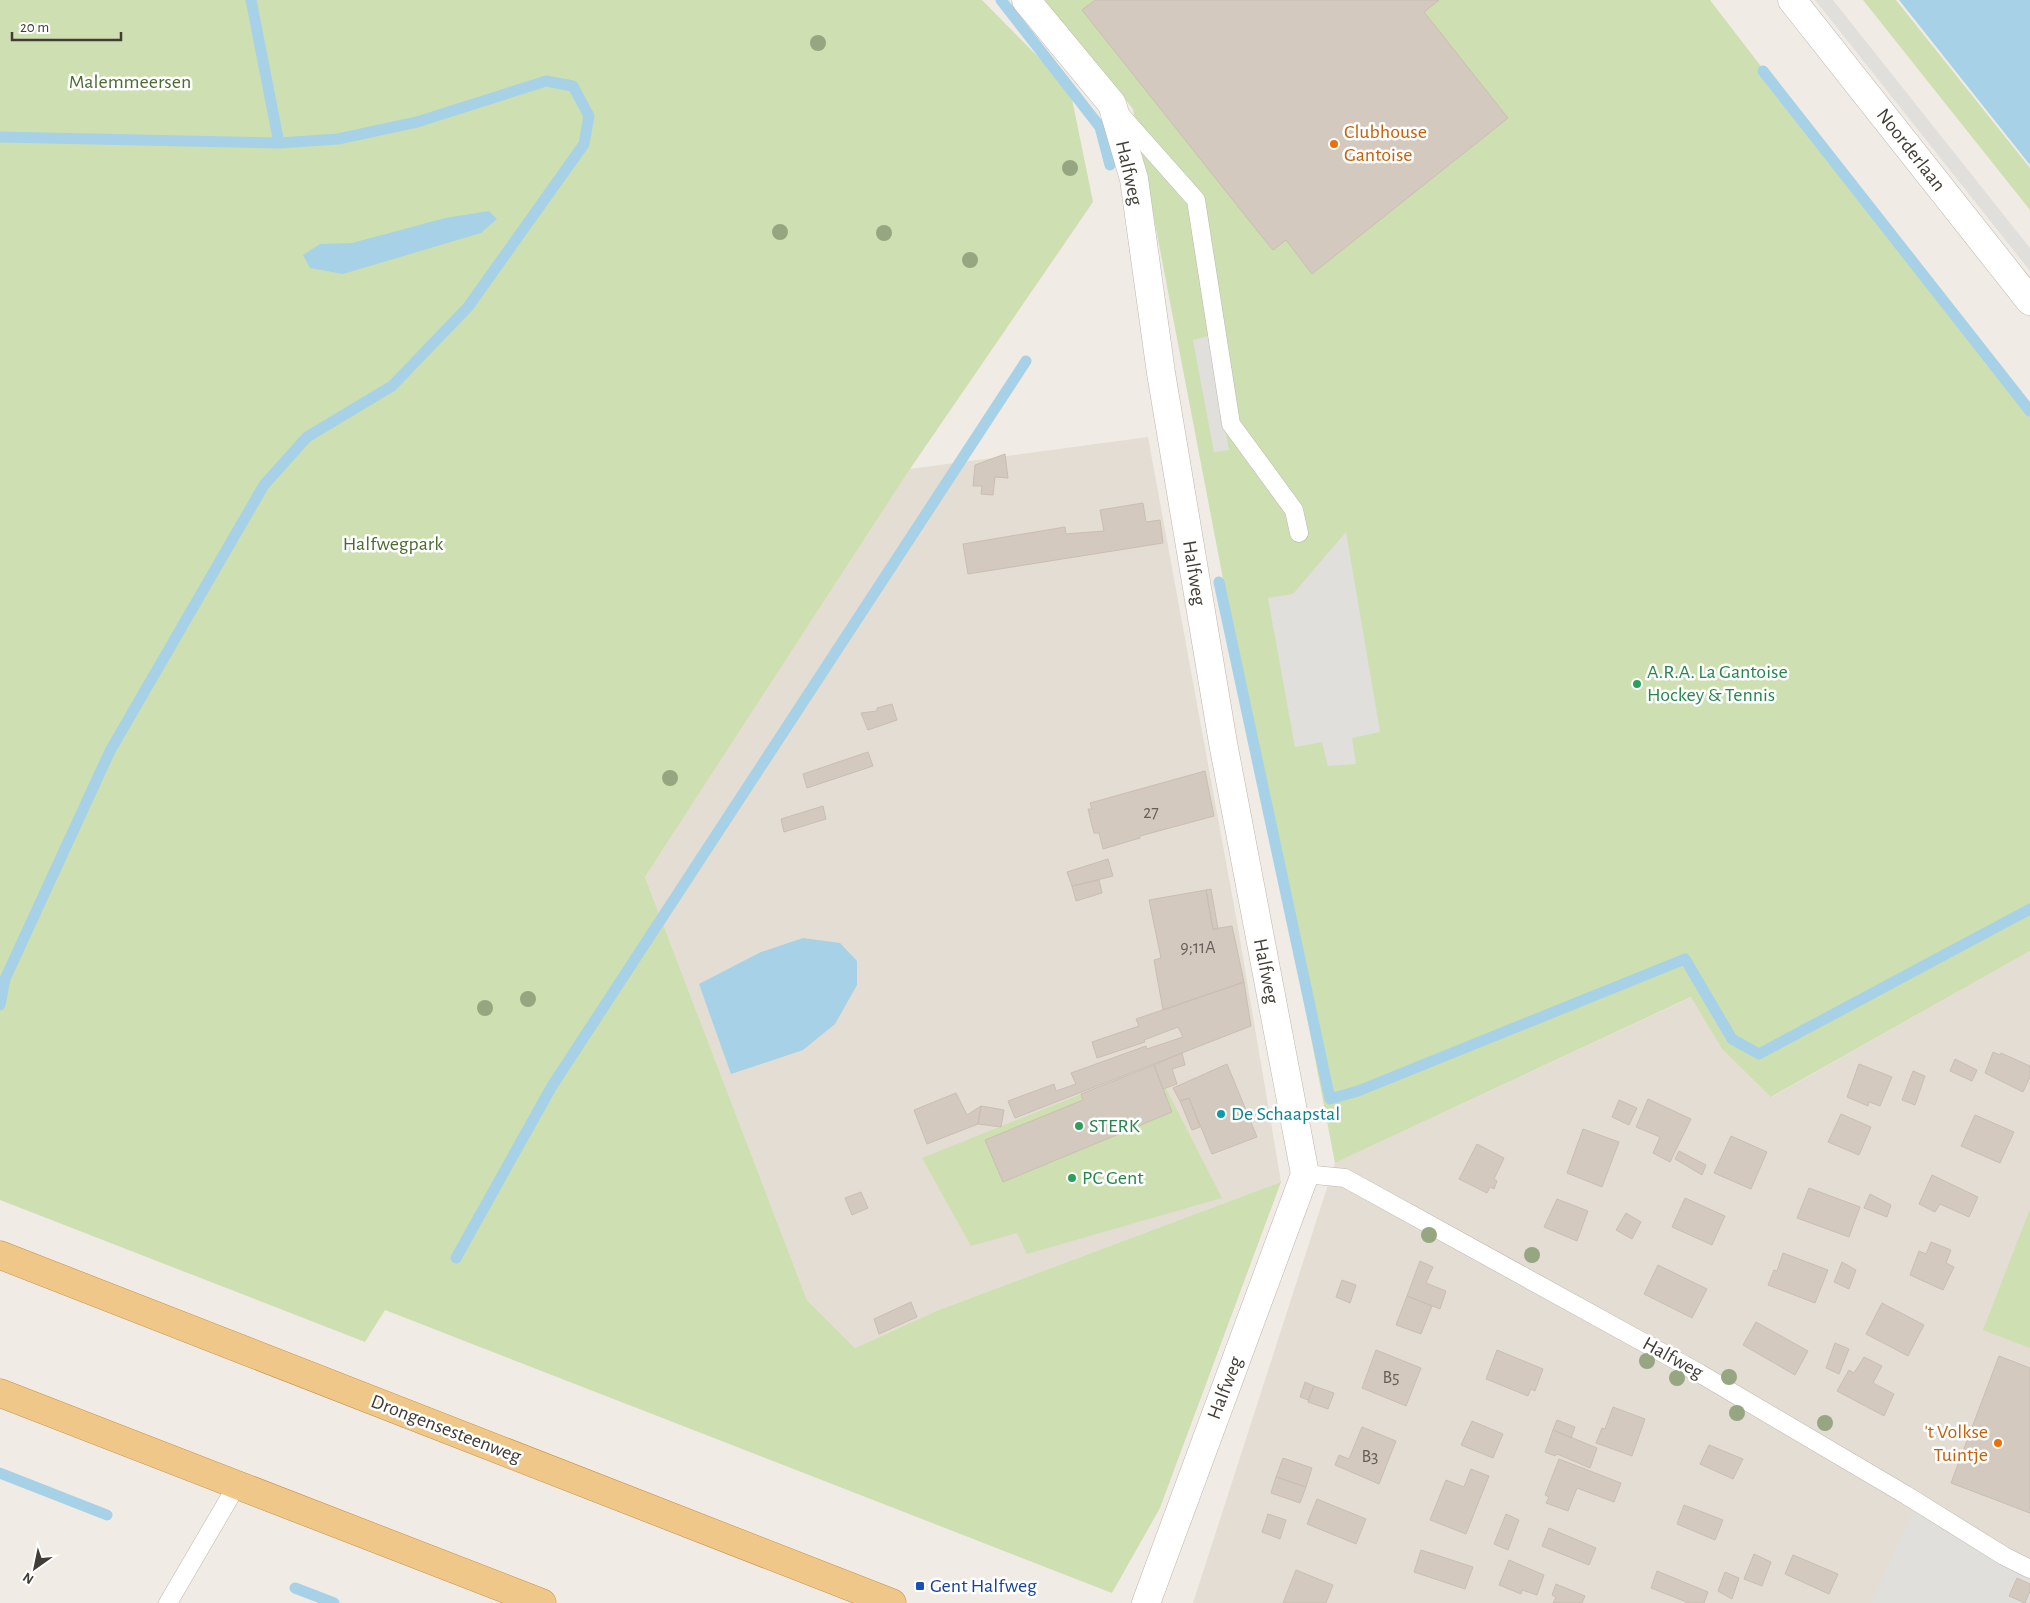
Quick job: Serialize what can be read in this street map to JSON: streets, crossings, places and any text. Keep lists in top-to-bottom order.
{
  "streets": {
    "highway": ["Drongensesteenweg"],
    "street": ["Noorderlaan", "Halfweg"]
  },
  "parks": ["Malemmeersen", "Halfwegpark"],
  "places": {
    "other": [
      "Clubhouse Gantoise",
      "A.R.A. La Gantoise Hockey & Tennis",
      "De Schaapstal",
      "STERK",
      "PC Gent",
      "'t Volkse Tuintje"
    ],
    "transit": ["Gent Halfweg"]
  },
  "house_numbers": [
    "27",
    "9;11A",
    "B5",
    "B3"
  ],
  "scale_bar": "20 m",
  "north": "bottom left"
}
